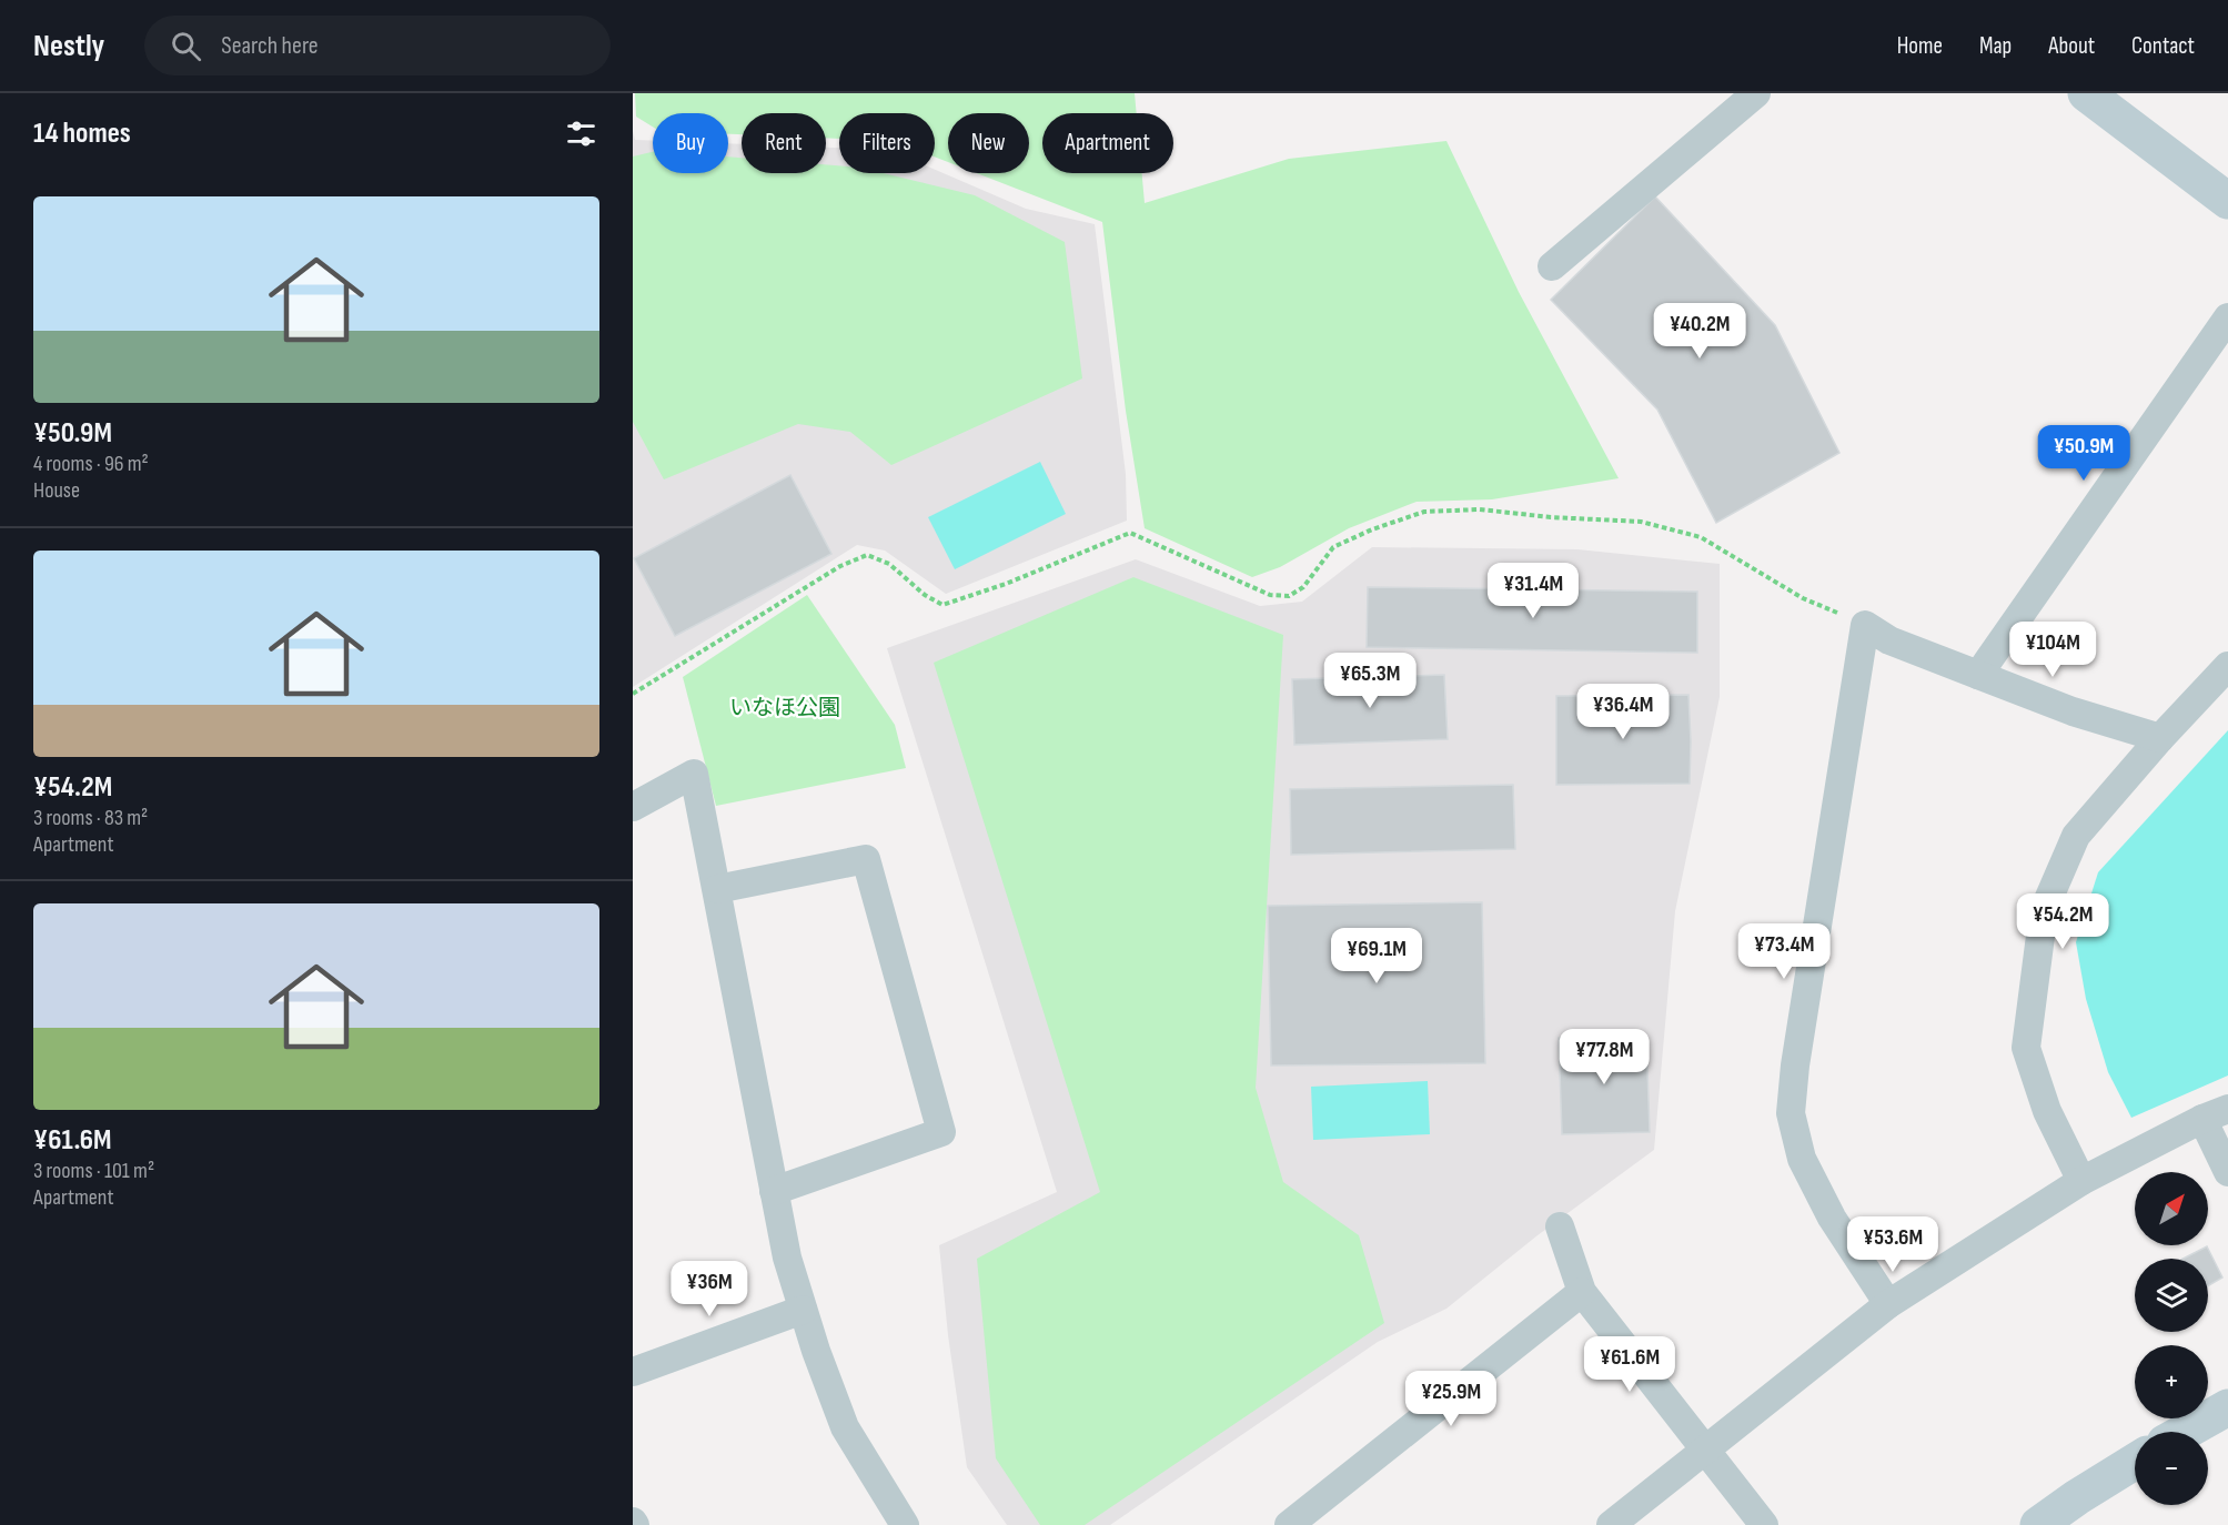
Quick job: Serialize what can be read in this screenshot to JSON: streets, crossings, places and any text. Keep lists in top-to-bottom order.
{
  "parks": ["いなほ公園"],
  "north": "top right",
  "page": {
    "header": "Nestly",
    "search": "Search here",
    "nav": [
      "Home",
      "Map",
      "About",
      "Contact"
    ],
    "heading": "14 homes",
    "chip": [
      "Buy",
      "Rent",
      "Filters",
      "New",
      "Apartment"
    ],
    "list": [
      {
        "name": "¥50.9M",
        "note": "4 rooms · 96 m² · House"
      },
      {
        "name": "¥54.2M",
        "note": "3 rooms · 83 m² · Apartment"
      },
      {
        "name": "¥61.6M",
        "note": "3 rooms · 101 m² · Apartment"
      }
    ],
    "price": [
      "¥40.2M",
      "¥50.9M",
      "¥31.4M",
      "¥104M",
      "¥65.3M",
      "¥36.4M",
      "¥54.2M",
      "¥73.4M",
      "¥69.1M",
      "¥77.8M",
      "¥53.6M",
      "¥36M",
      "¥61.6M",
      "¥25.9M"
    ],
    "map_buttons": ["+", "−"]
  }
}
